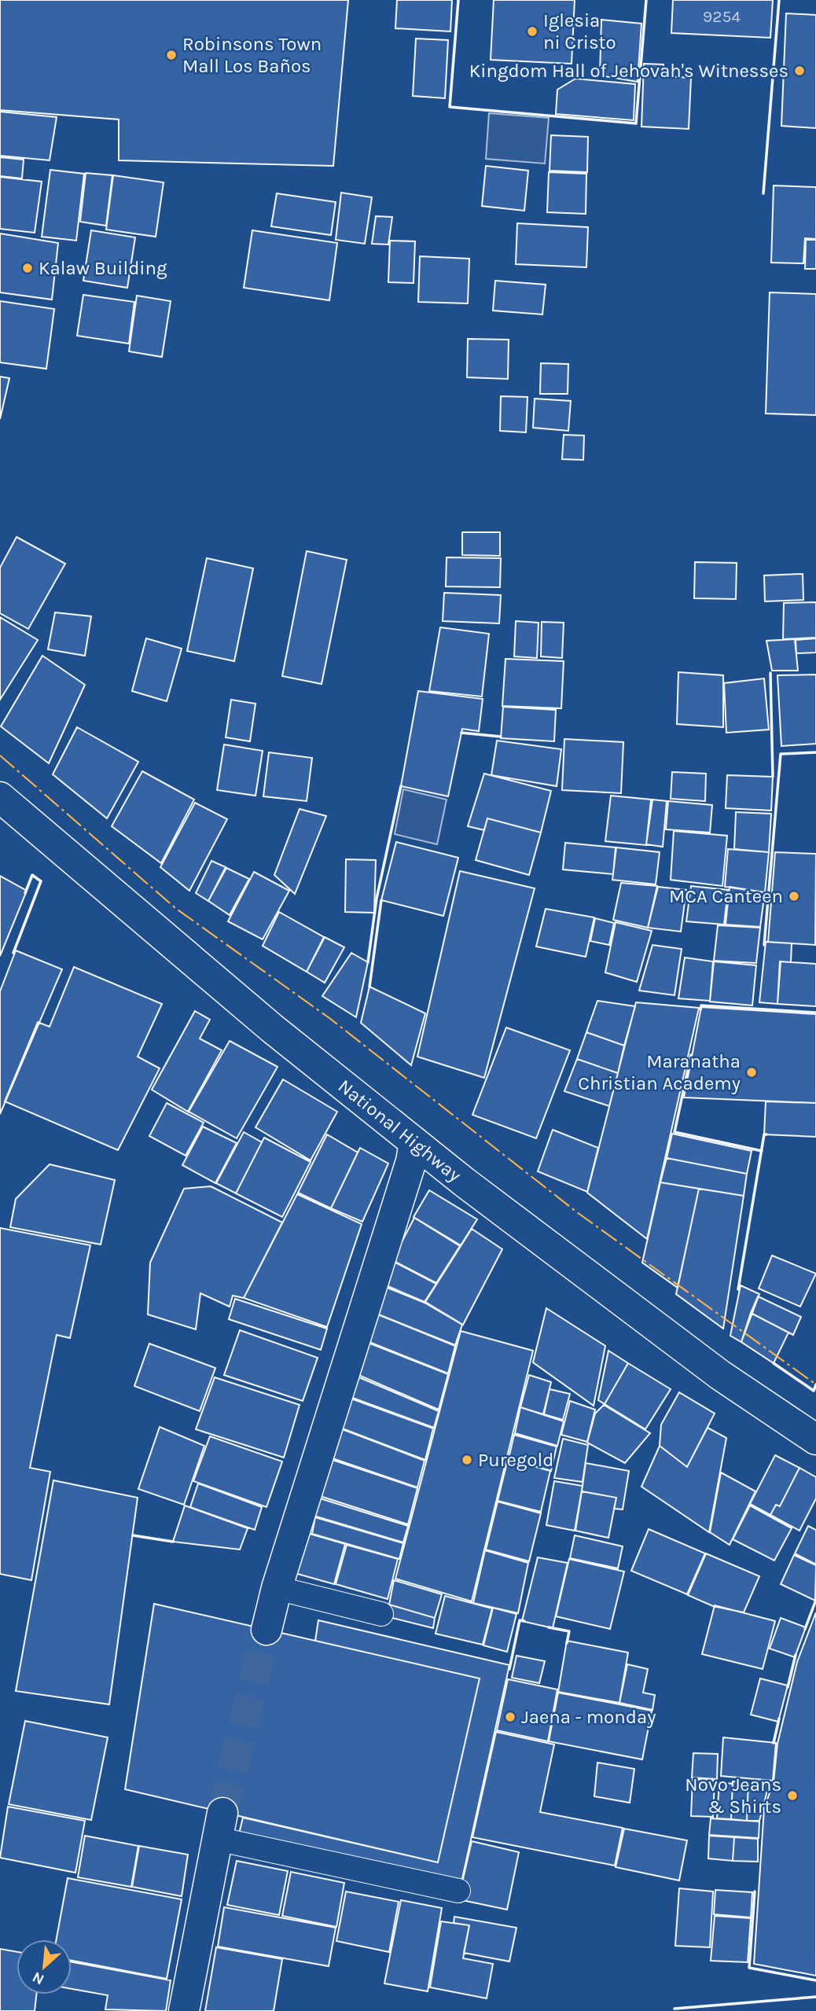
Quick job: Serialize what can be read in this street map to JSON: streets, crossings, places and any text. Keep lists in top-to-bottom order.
{
  "streets": {
    "main road": ["National Highway"]
  },
  "places": [
    "Iglesia ni Cristo",
    "Robinsons Town Mall Los Baños",
    "Kingdom Hall of Jehovah's Witnesses",
    "Kalaw Building",
    "MCA Canteen",
    "Maranatha Christian Academy",
    "Puregold",
    "Jaena - monday",
    "Novo Jeans & Shirts"
  ],
  "house_numbers": ["9254"],
  "north": "bottom left"
}
